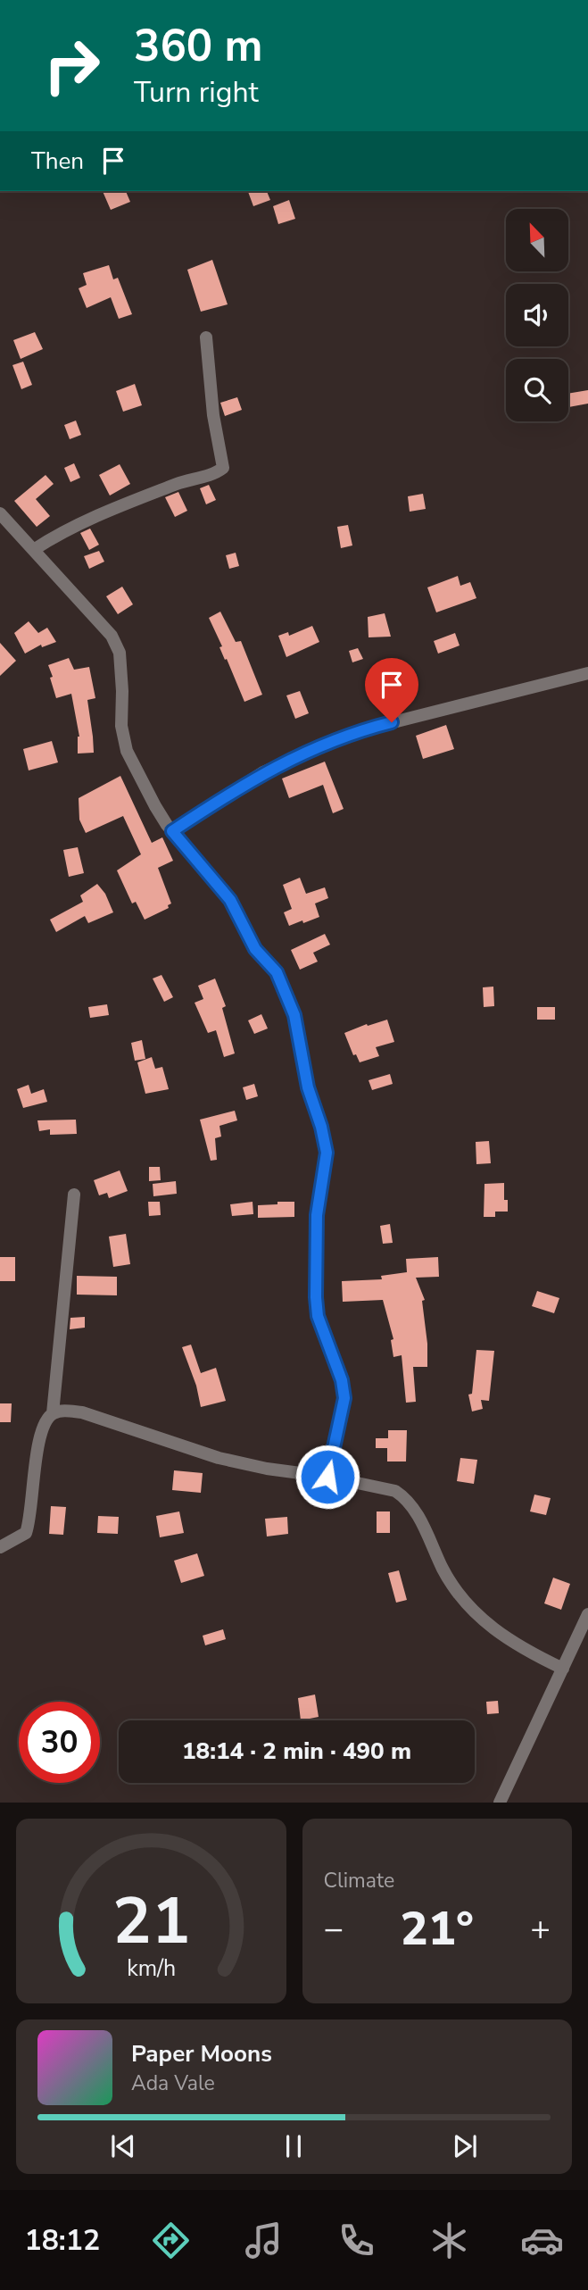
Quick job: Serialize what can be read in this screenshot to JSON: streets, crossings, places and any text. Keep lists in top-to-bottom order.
{
  "north": "top left",
  "page": {
    "turn": ["360 m", "Turn right"],
    "then": "Then",
    "limit": "30",
    "trip": "18:14 · 2 min · 490 m",
    "tile": "Climate",
    "heat": ["−", "21°", "+"],
    "song": ["Paper Moons", "Ada Vale"],
    "tabs": "18:12",
    "gauge": ["21", "km/h"]
  }
}
